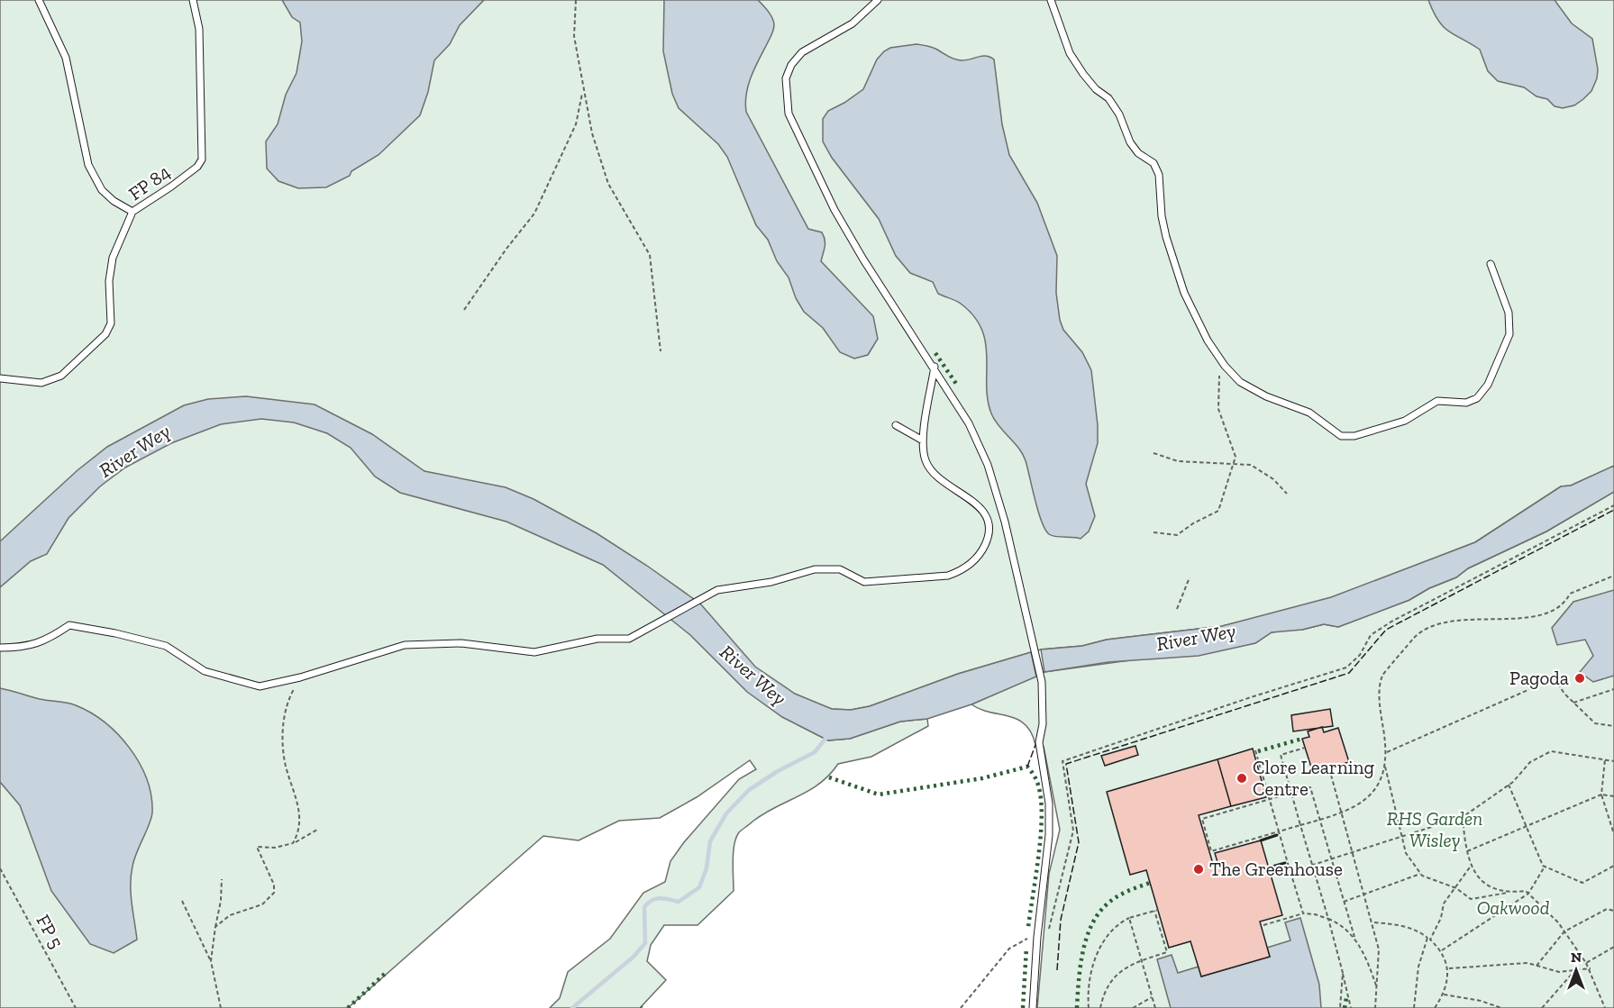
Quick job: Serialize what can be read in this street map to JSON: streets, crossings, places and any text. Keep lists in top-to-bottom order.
{
  "streets": {
    "lane": ["FP 84"],
    "path": ["FP 5"]
  },
  "water": ["River Wey"],
  "parks": ["RHS Garden Wisley", "Oakwood"],
  "places": ["Pagoda", "Clore Learning Centre", "The Greenhouse"],
  "north": "top"
}
